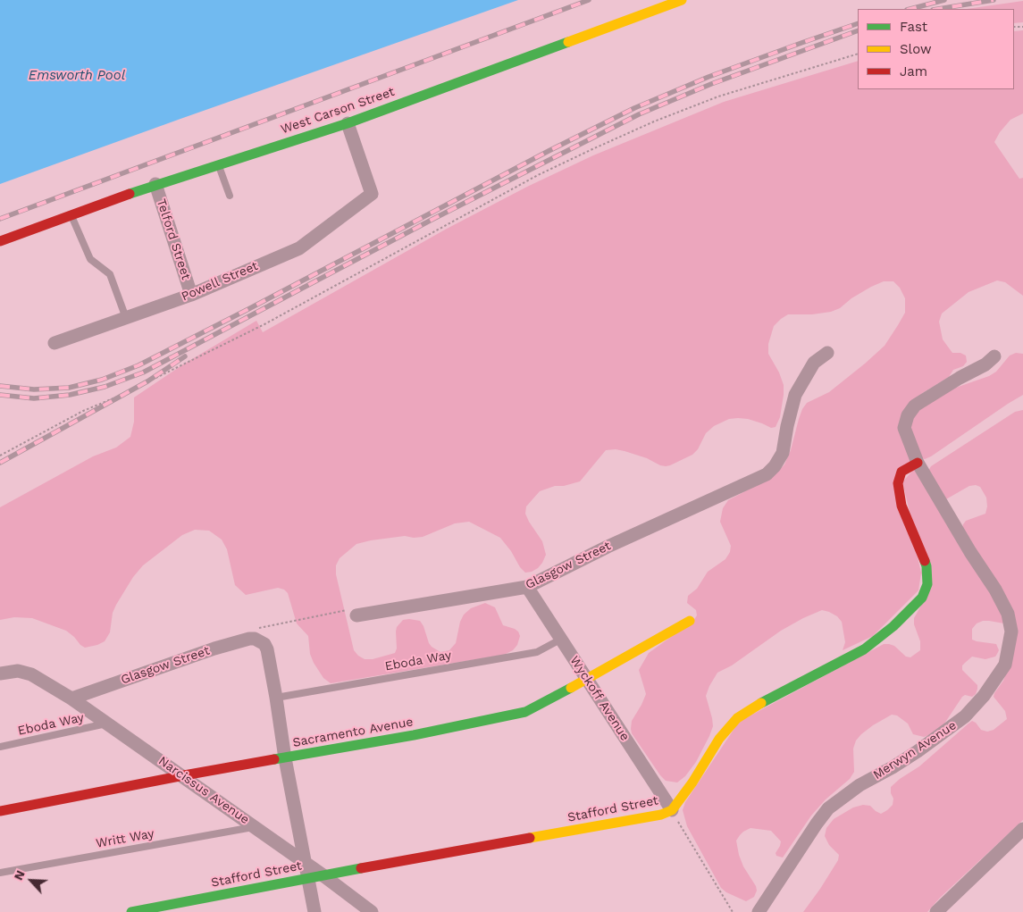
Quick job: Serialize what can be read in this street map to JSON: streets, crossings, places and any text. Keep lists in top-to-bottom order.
{
  "streets": {
    "street": [
      "West Carson Street",
      "Telford Street",
      "Powell Street",
      "Glasgow Street",
      "Wyckoff Avenue",
      "Sacramento Avenue",
      "Merwyn Avenue",
      "Narcissus Avenue",
      "Stafford Street"
    ],
    "lane": ["Eboda Way", "Writt Way"]
  },
  "crossings": [
    ["West Carson Street", "Telford Street"],
    ["West Carson Street", "Powell Street"],
    ["Telford Street", "Powell Street"],
    ["Glasgow Street", "Eboda Way"],
    ["Glasgow Street", "Wyckoff Avenue"],
    ["Glasgow Street", "Narcissus Avenue"],
    ["Eboda Way", "Wyckoff Avenue"],
    ["Eboda Way", "Narcissus Avenue"],
    ["Wyckoff Avenue", "Sacramento Avenue"],
    ["Wyckoff Avenue", "Stafford Street"],
    ["Sacramento Avenue", "Narcissus Avenue"],
    ["Merwyn Avenue", "Stafford Street"],
    ["Narcissus Avenue", "Stafford Street"],
    ["Narcissus Avenue", "Writt Way"]
  ],
  "water": ["Emsworth Pool"],
  "legend": ["Fast", "Slow", "Jam"],
  "north": "top left"
}
